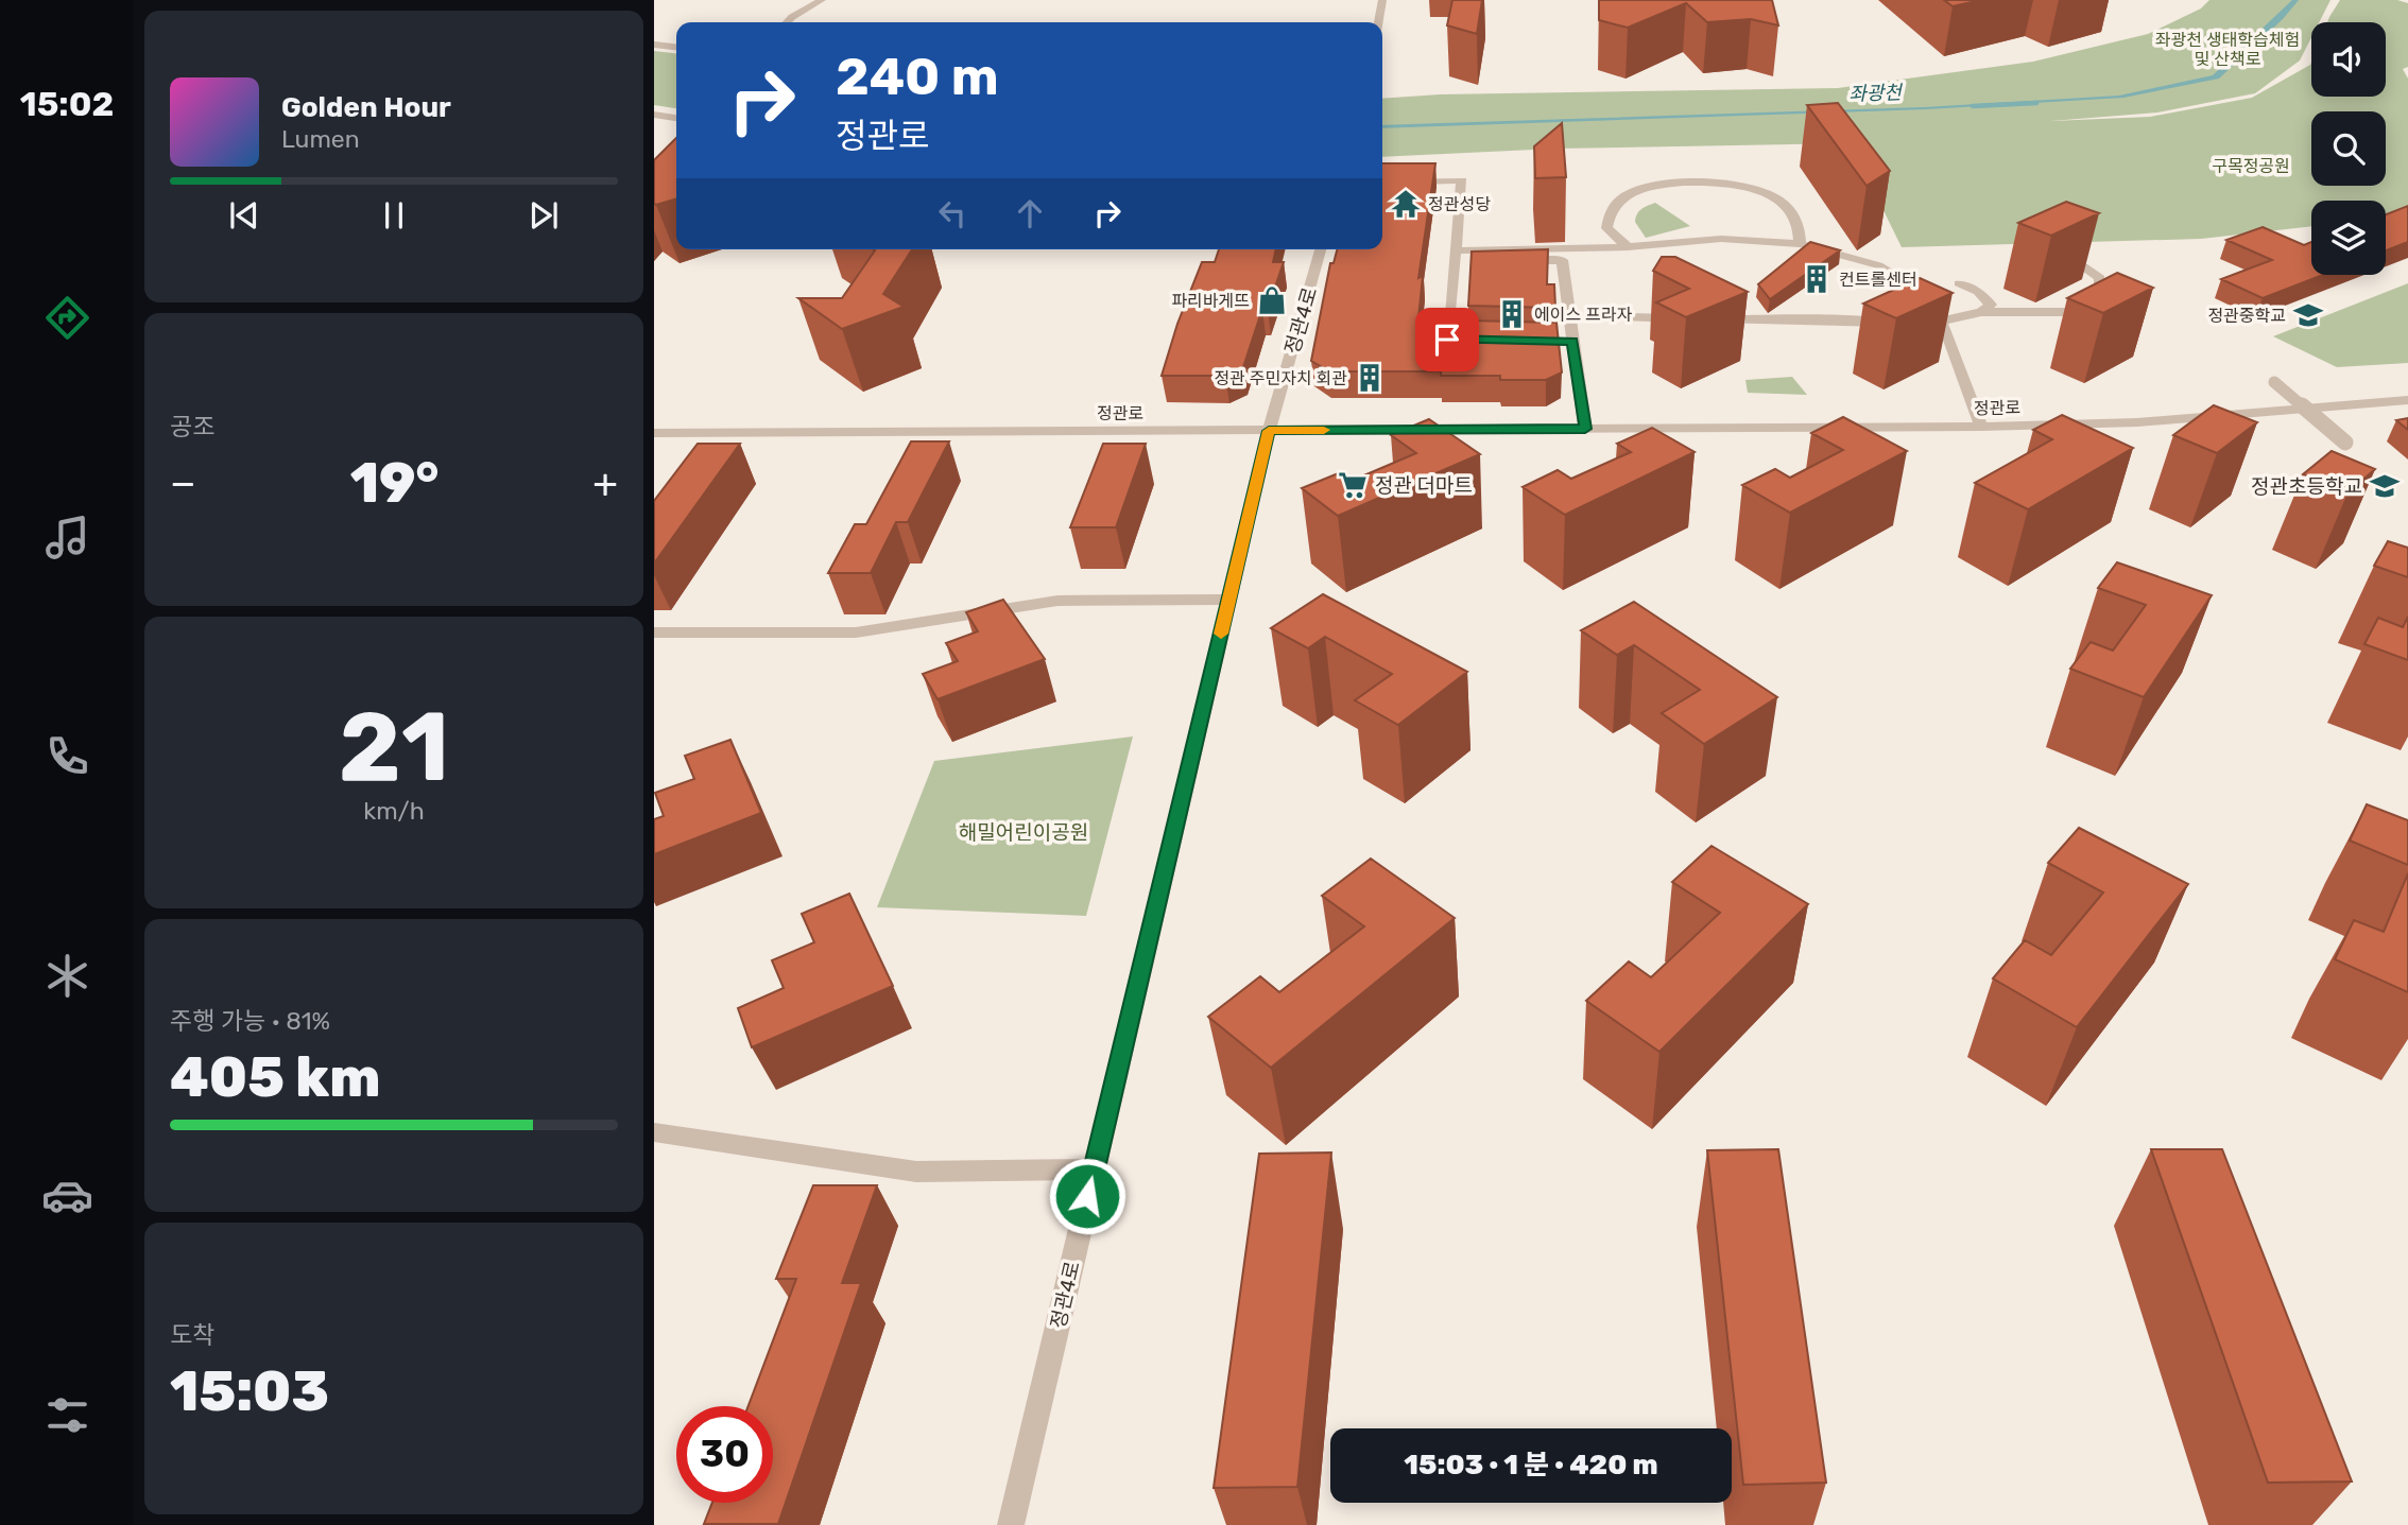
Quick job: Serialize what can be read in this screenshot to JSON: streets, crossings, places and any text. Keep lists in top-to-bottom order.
{
  "streets": {
    "street": ["정관4로", "정관로"]
  },
  "crossings": [
    ["정관4로", "정관로"]
  ],
  "water": ["좌광천"],
  "parks": ["좌광천 생태학습체험 및 산책로", "구목정공원", "해밀어린이공원"],
  "places": {
    "temple": ["정관성당"],
    "building": ["컨트롤센터", "에이스 프라자", "정관 주민자치 회관"],
    "shop": ["파리바게뜨"],
    "school or university": ["정관중학교", "정관초등학교"],
    "supermarket": ["정관 더마트"]
  },
  "page": {
    "tabs": "15:02",
    "turn": ["240 m", "정관로"],
    "song": ["Golden Hour", "Lumen"],
    "tile": [
      "공조",
      ["21", "km/h"],
      ["주행 가능 · 81%", "405 km"],
      ["도착", "15:03"]
    ],
    "heat": ["−", "19°", "+"],
    "limit": "30",
    "trip": "15:03 · 1 분 · 420 m"
  }
}
